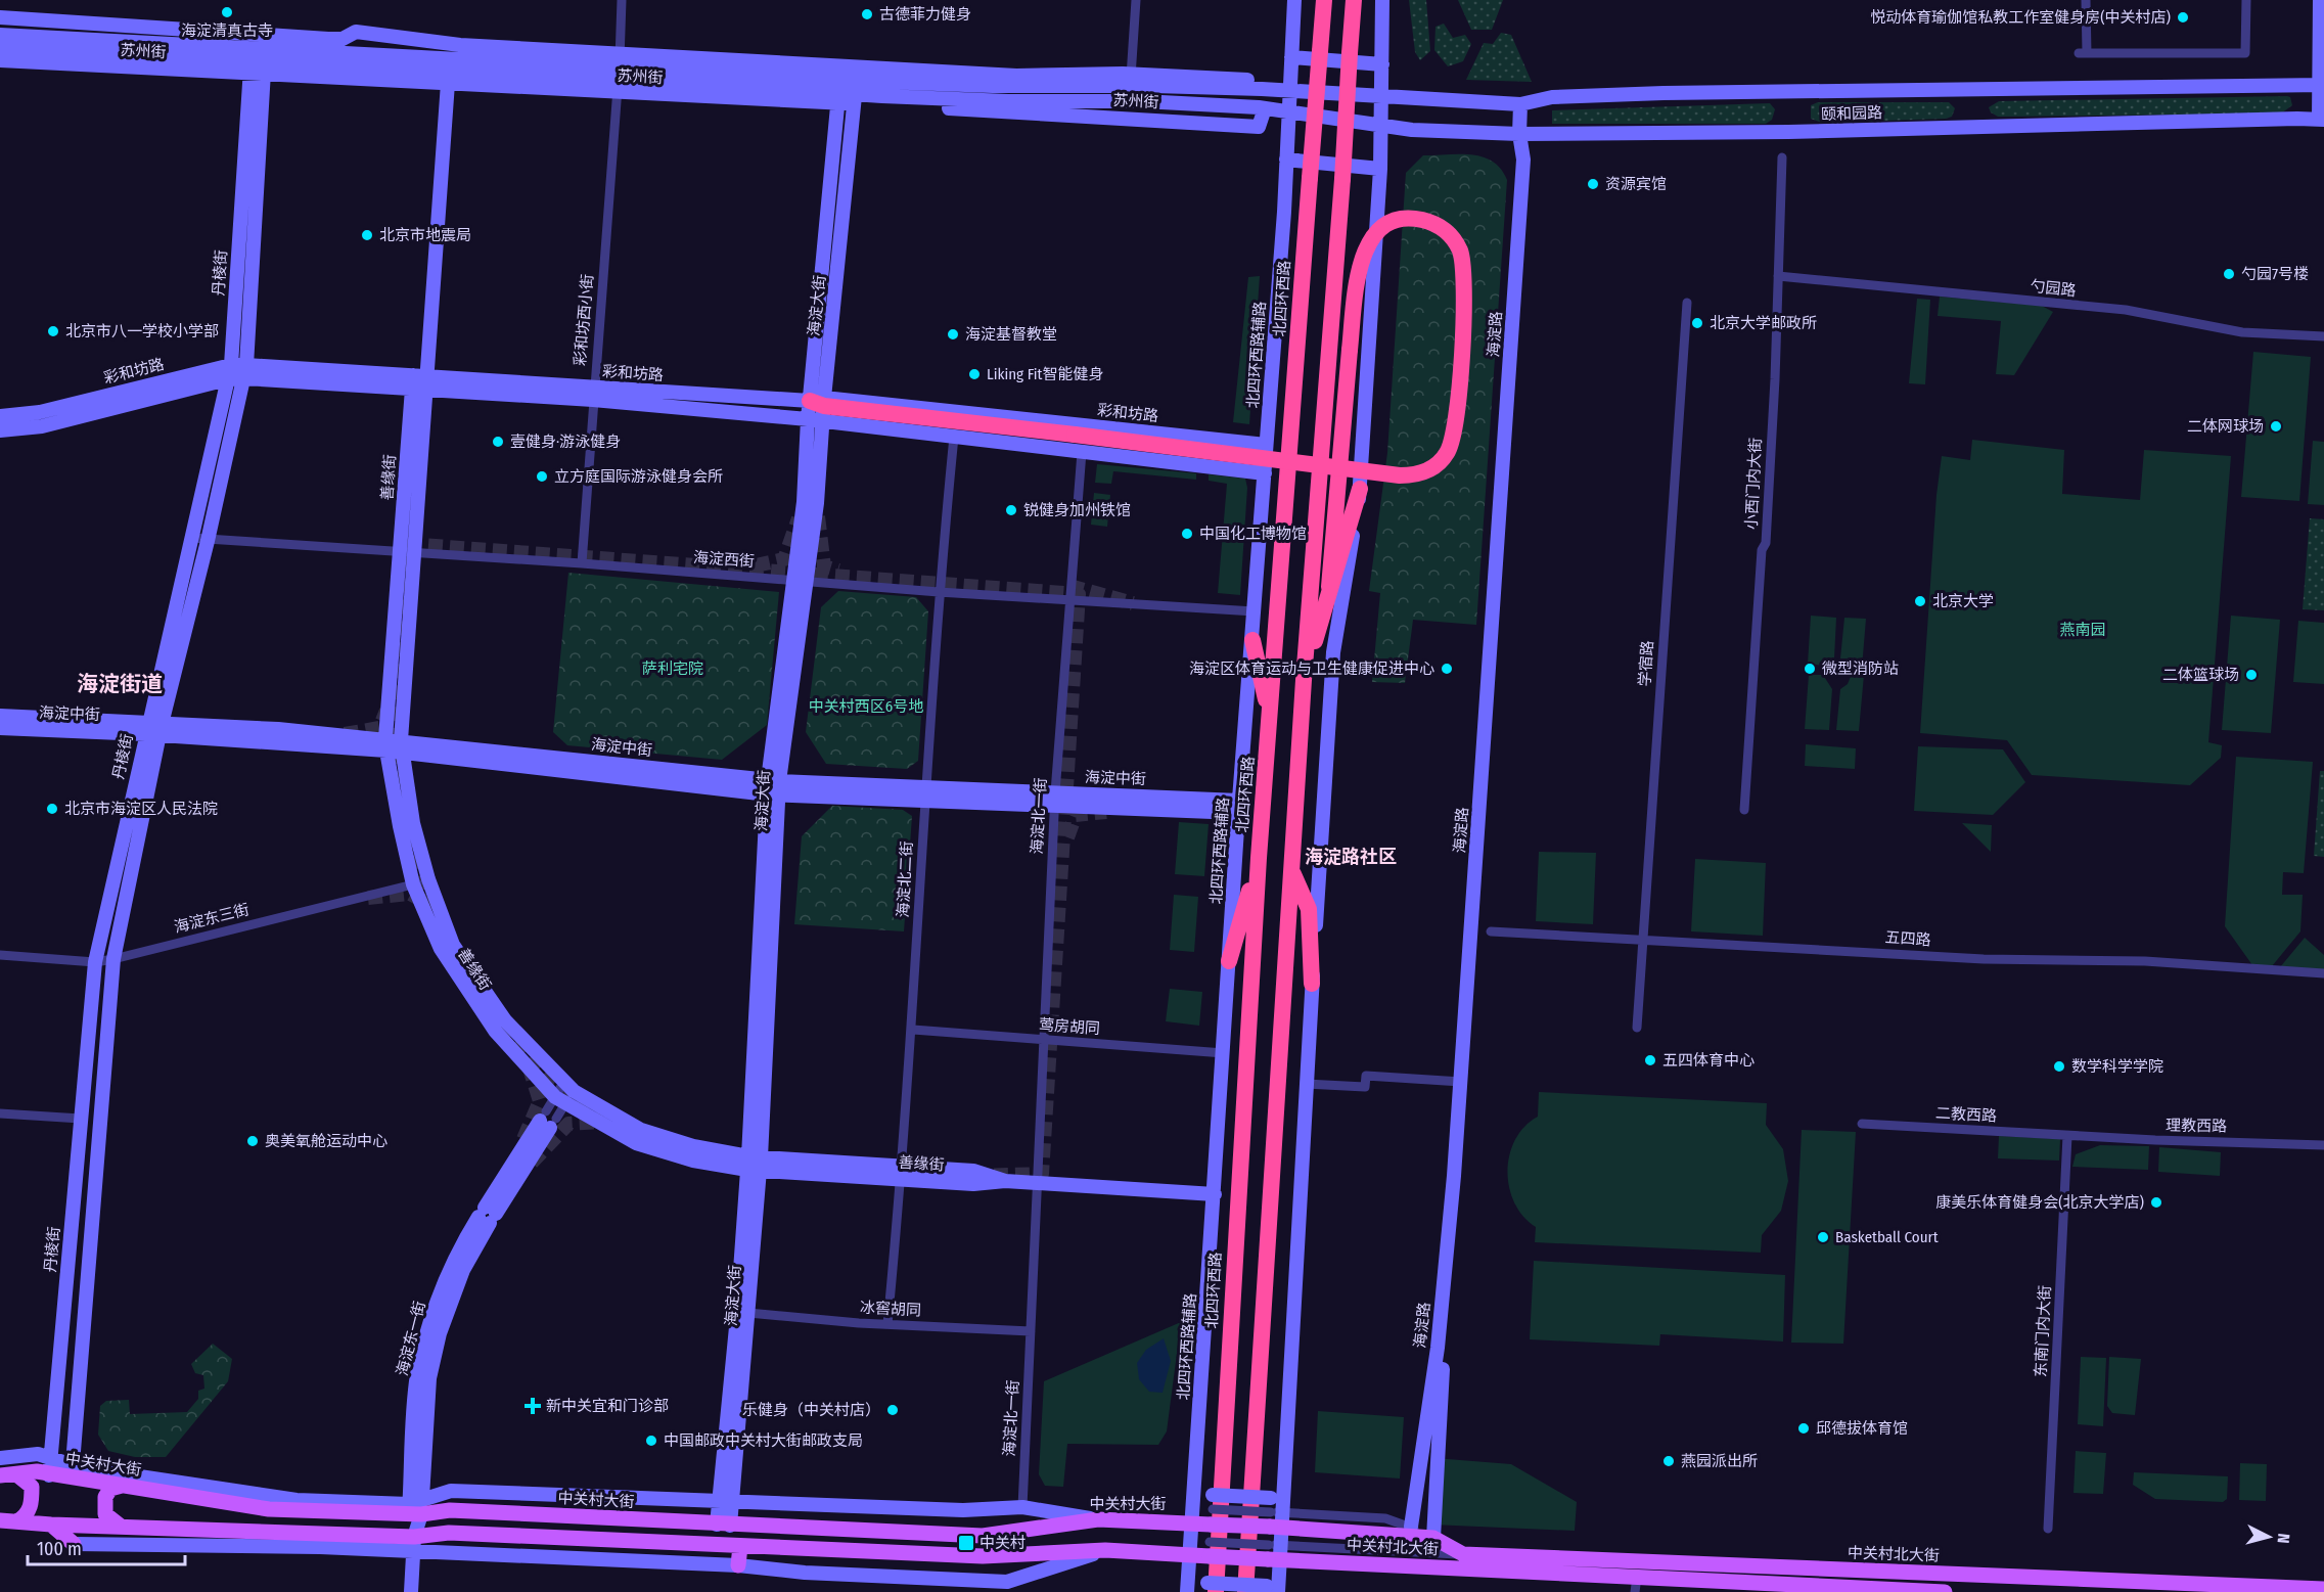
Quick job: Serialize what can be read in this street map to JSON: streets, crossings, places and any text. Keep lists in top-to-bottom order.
{
  "streets": {
    "highway": ["北四环西路"],
    "main road": ["中关村大街", "中关村北大街"],
    "street": [
      "苏州街",
      "颐和园路",
      "丹棱街",
      "勺园路",
      "海淀大街",
      "彩和坊西小街",
      "海淀路",
      "北四环西路辅路",
      "彩和坊路",
      "善缘街",
      "小西门内大街",
      "海淀西街",
      "学宿路",
      "海淀中街",
      "海淀北一街",
      "海淀北二街",
      "海淀东三街",
      "五四路",
      "莺房胡同",
      "二教西路",
      "理教西路",
      "冰窖胡同",
      "东南门内大街",
      "海淀东一街"
    ]
  },
  "crossings": [
    ["苏州街", "颐和园路"],
    ["苏州街", "丹棱街"],
    ["苏州街", "海淀大街"],
    ["苏州街", "彩和坊西小街"],
    ["苏州街", "北四环西路辅路"],
    ["苏州街", "善缘街"],
    ["颐和园路", "海淀路"],
    ["丹棱街", "彩和坊路"],
    ["丹棱街", "海淀西街"],
    ["丹棱街", "海淀中街"],
    ["丹棱街", "海淀东三街"],
    ["丹棱街", "中关村大街"],
    ["勺园路", "小西门内大街"],
    ["海淀大街", "彩和坊路"],
    ["海淀大街", "善缘街"],
    ["海淀大街", "海淀西街"],
    ["海淀大街", "海淀中街"],
    ["海淀大街", "冰窖胡同"],
    ["海淀大街", "中关村大街"],
    ["彩和坊西小街", "彩和坊路"],
    ["彩和坊西小街", "海淀西街"],
    ["海淀路", "中关村北大街"],
    ["北四环西路辅路", "彩和坊路"],
    ["北四环西路辅路", "善缘街"],
    ["北四环西路辅路", "海淀西街"],
    ["北四环西路辅路", "海淀中街"],
    ["北四环西路辅路", "莺房胡同"],
    ["北四环西路辅路", "中关村大街"],
    ["彩和坊路", "善缘街"],
    ["彩和坊路", "海淀北一街"],
    ["彩和坊路", "海淀北二街"],
    ["善缘街", "海淀西街"],
    ["善缘街", "海淀中街"],
    ["善缘街", "海淀北一街"],
    ["善缘街", "海淀北二街"],
    ["善缘街", "海淀东三街"],
    ["善缘街", "海淀东一街"],
    ["海淀西街", "海淀北一街"],
    ["海淀西街", "海淀北二街"],
    ["学宿路", "五四路"],
    ["海淀中街", "海淀北一街"],
    ["海淀中街", "海淀北二街"],
    ["海淀北一街", "莺房胡同"],
    ["海淀北一街", "冰窖胡同"],
    ["海淀北二街", "莺房胡同"],
    ["海淀北二街", "冰窖胡同"],
    ["二教西路", "理教西路"],
    ["二教西路", "东南门内大街"],
    ["理教西路", "东南门内大街"],
    ["海淀东一街", "中关村大街"],
    ["中关村大街", "中关村北大街"]
  ],
  "districts": ["海淀街道", "海淀路社区"],
  "parks": ["燕南园", "萨利宅院", "中关村西区6号地"],
  "places": {
    "other": [
      "海淀清真古寺",
      "古德菲力健身",
      "悦动体育瑜伽馆私教工作室健身房(中关村店)",
      "资源宾馆",
      "北京市地震局",
      "勺园7号楼",
      "北京大学邮政所",
      "北京市八一学校小学部",
      "海淀基督教堂",
      "Liking Fit智能健身",
      "二体网球场",
      "壹健身·游泳健身",
      "立方庭国际游泳健身会所",
      "锐健身加州铁馆",
      "中国化工博物馆",
      "北京大学",
      "海淀区体育运动与卫生健康促进中心",
      "微型消防站",
      "二体篮球场",
      "北京市海淀区人民法院",
      "五四体育中心",
      "数学科学学院",
      "奥美氧舱运动中心",
      "康美乐体育健身会(北京大学店)",
      "Basketball Court",
      "乐健身（中关村店）",
      "邱德拔体育馆",
      "中国邮政中关村大街邮政支局",
      "燕园派出所"
    ],
    "health": ["新中关宜和门诊部"],
    "transit": ["中关村"]
  },
  "scale_bar": "100 m",
  "north": "right"
}
